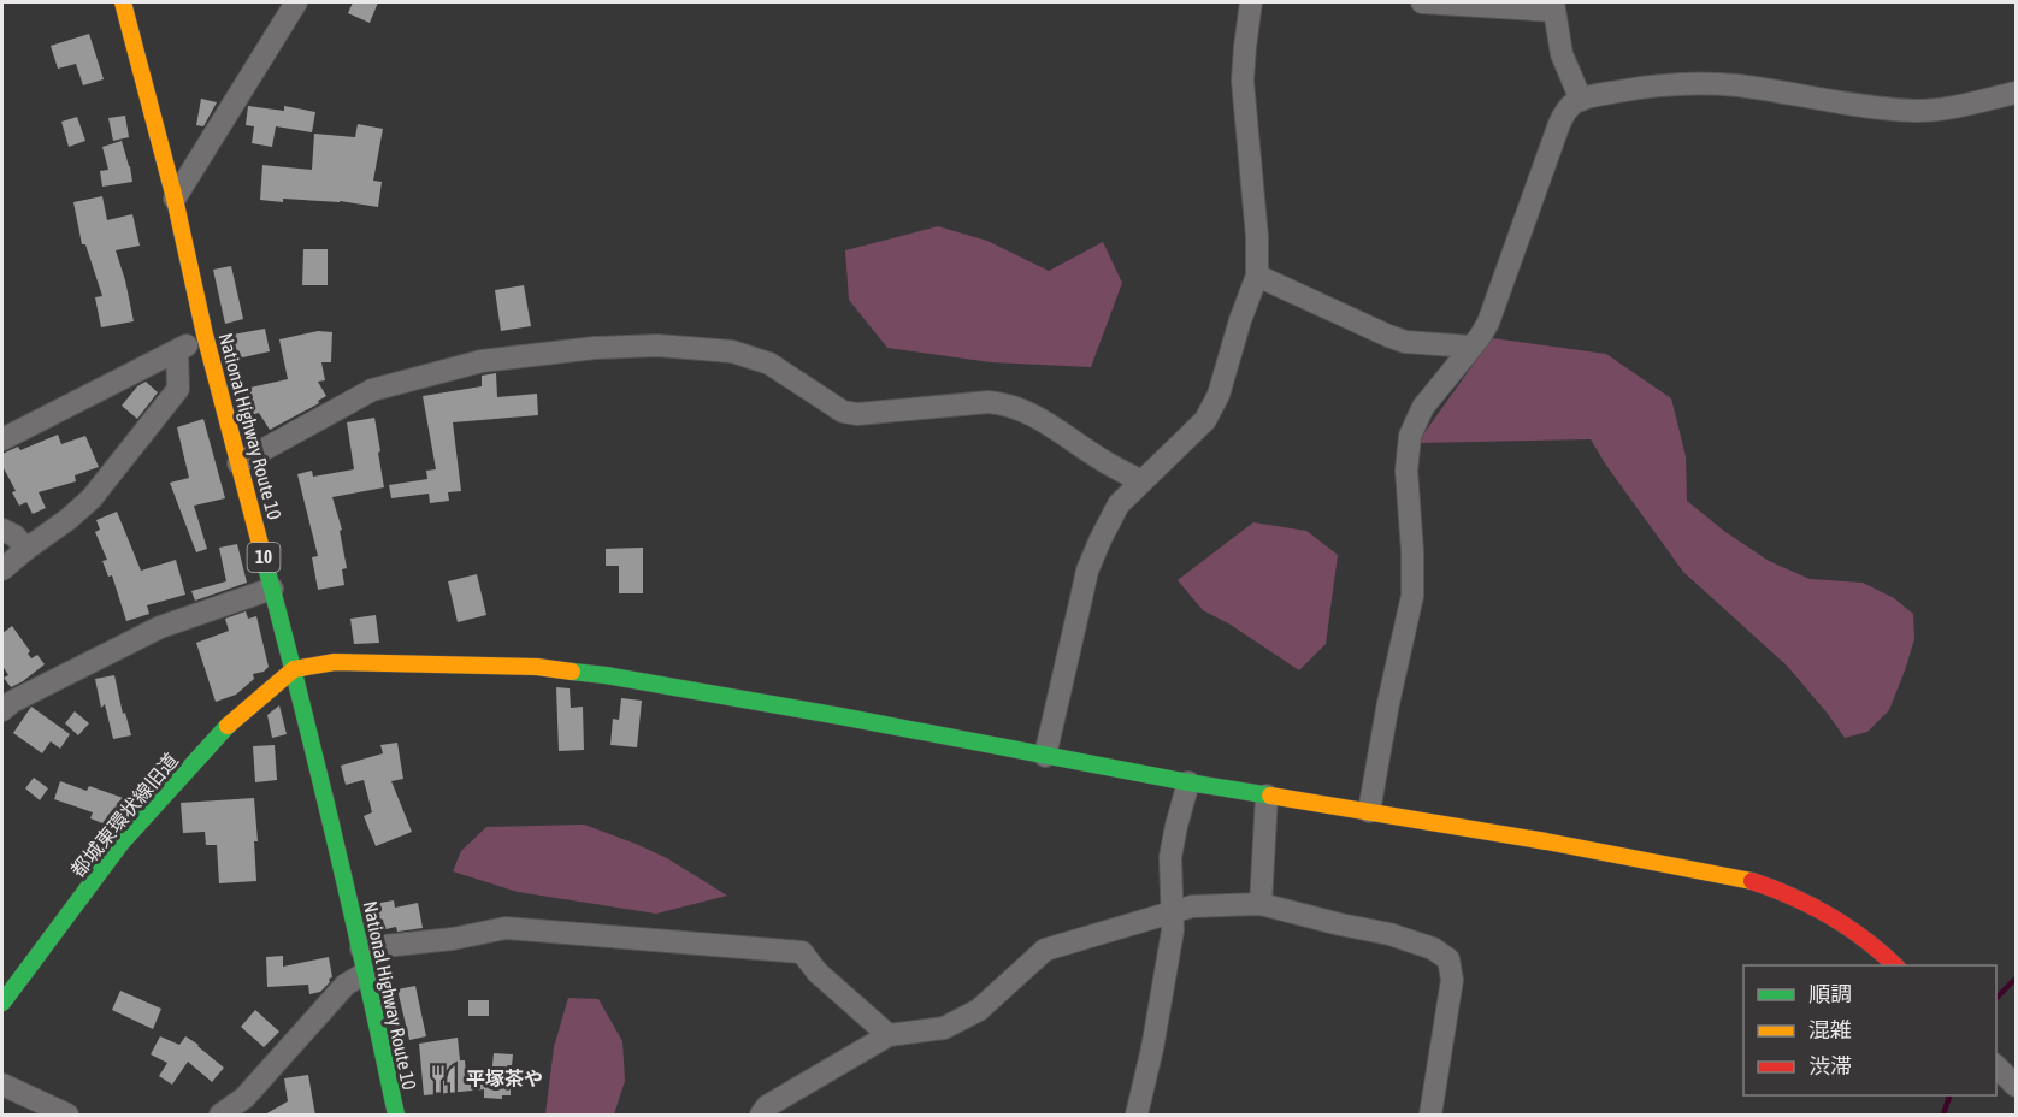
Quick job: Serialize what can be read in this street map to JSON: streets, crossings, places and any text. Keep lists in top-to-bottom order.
{
  "streets": {
    "main road": ["National Highway Route 10", "10", "都城東環状線旧道"]
  },
  "crossings": [
    ["National Highway Route 10", "都城東環状線旧道"]
  ],
  "places": {
    "restaurant": ["平塚茶や"]
  },
  "legend": ["順調", "混雑", "渋滞"]
}
